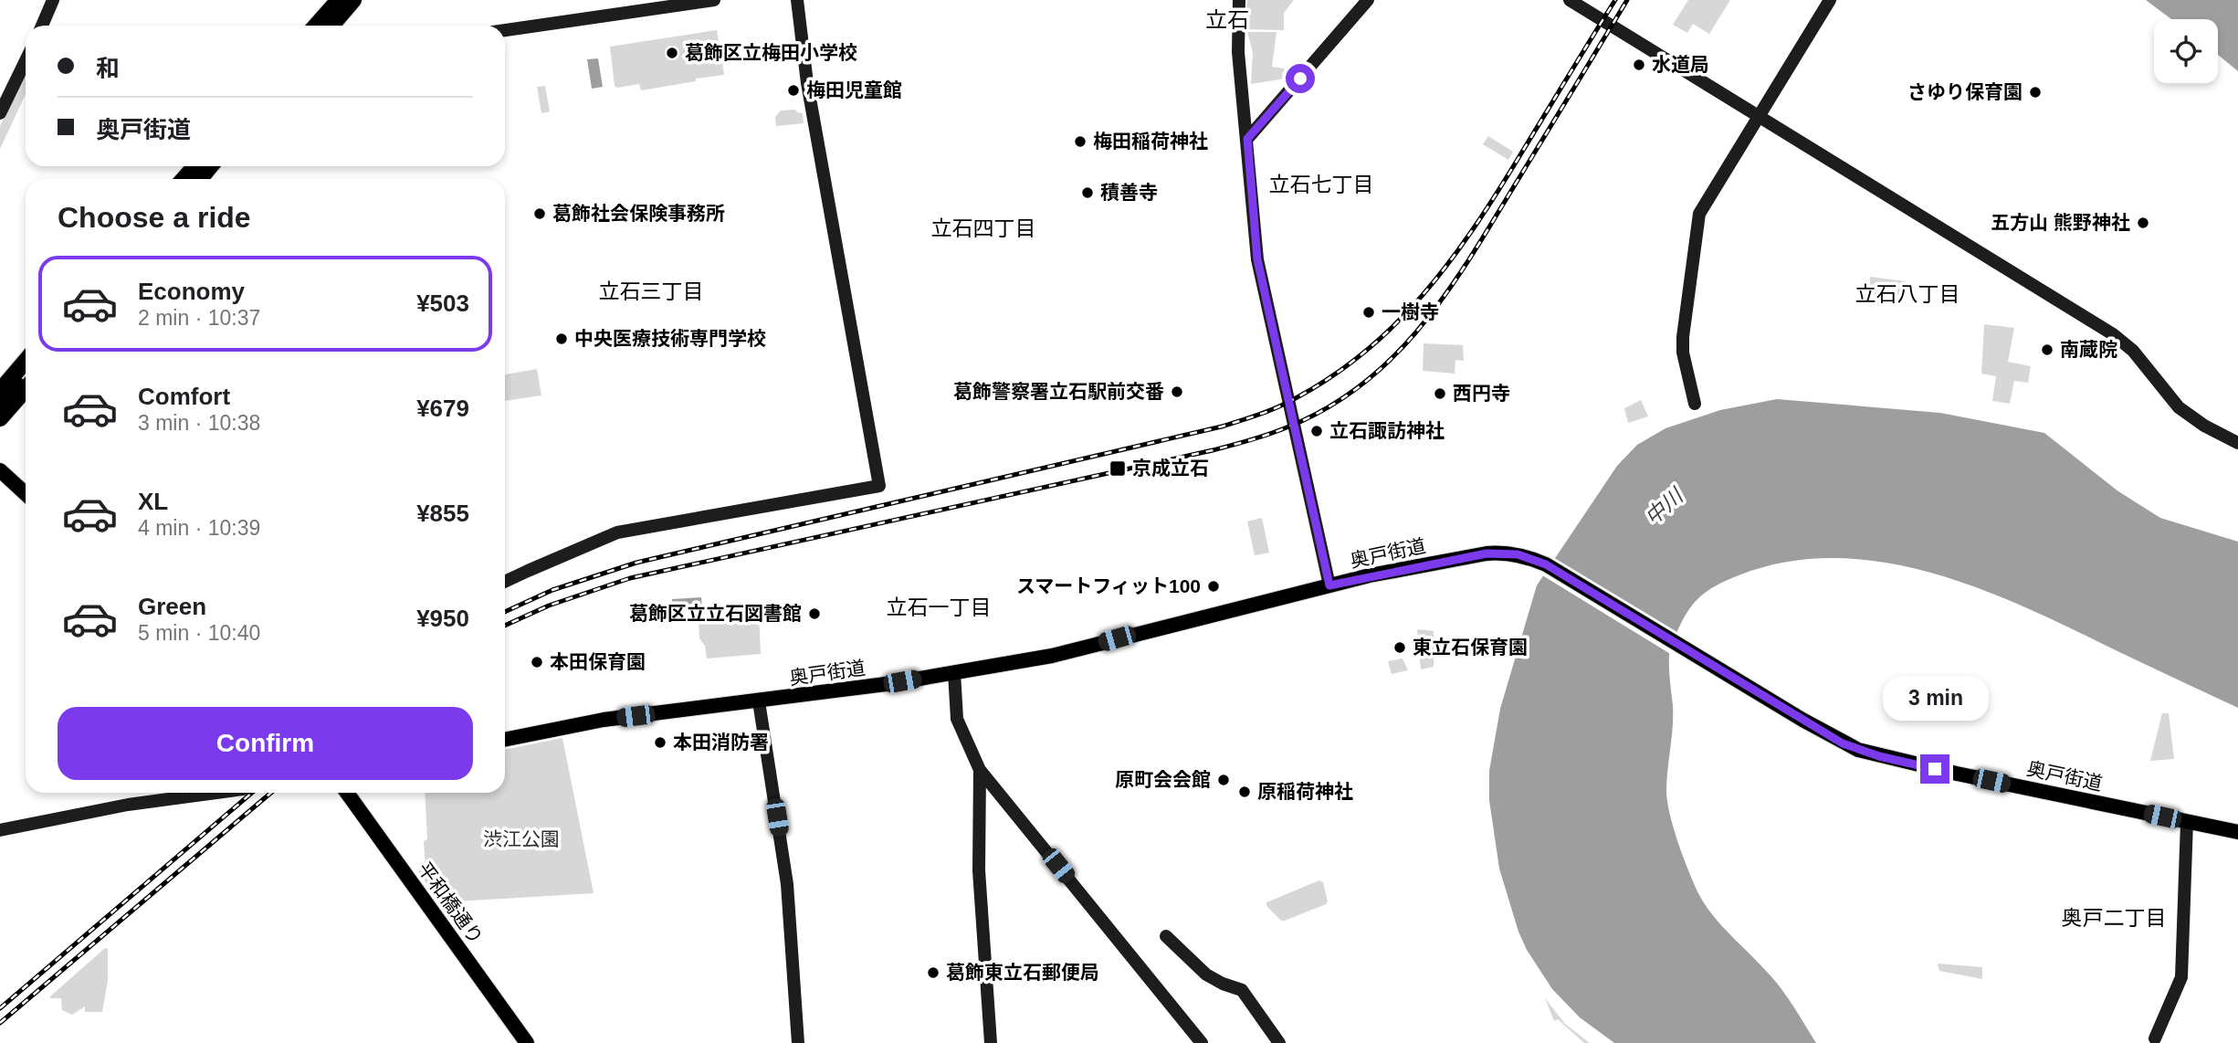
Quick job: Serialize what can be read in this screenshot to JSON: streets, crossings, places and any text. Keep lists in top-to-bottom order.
{
  "streets": {
    "main road": ["奥戸街道", "平和橋通り"]
  },
  "districts": [
    "立石",
    "立石七丁目",
    "立石四丁目",
    "立石三丁目",
    "立石八丁目",
    "立石一丁目",
    "奥戸二丁目"
  ],
  "water": ["中川"],
  "parks": ["渋江公園"],
  "places": {
    "other": [
      "葛飾区立梅田小学校",
      "水道局",
      "梅田児童館",
      "さゆり保育園",
      "梅田稲荷神社",
      "積善寺",
      "葛飾社会保険事務所",
      "五方山 熊野神社",
      "一樹寺",
      "中央医療技術専門学校",
      "南蔵院",
      "葛飾警察署立石駅前交番",
      "西円寺",
      "立石諏訪神社",
      "スマートフィット100",
      "葛飾区立立石図書館",
      "東立石保育園",
      "本田保育園",
      "本田消防署",
      "原町会会館",
      "原稲荷神社",
      "葛飾東立石郵便局"
    ],
    "transit": ["京成立石"]
  },
  "page": {
    "banner": ["和", "奥戸街道"],
    "heading": "Choose a ride",
    "list": [
      {
        "name": "Economy",
        "note": "2 min · 10:37",
        "value": "¥503"
      },
      {
        "name": "Comfort",
        "note": "3 min · 10:38",
        "value": "¥679"
      },
      {
        "name": "XL",
        "note": "4 min · 10:39",
        "value": "¥855"
      },
      {
        "name": "Green",
        "note": "5 min · 10:40",
        "value": "¥950"
      }
    ],
    "bubble": "3 min",
    "buttons": "Confirm"
  }
}
